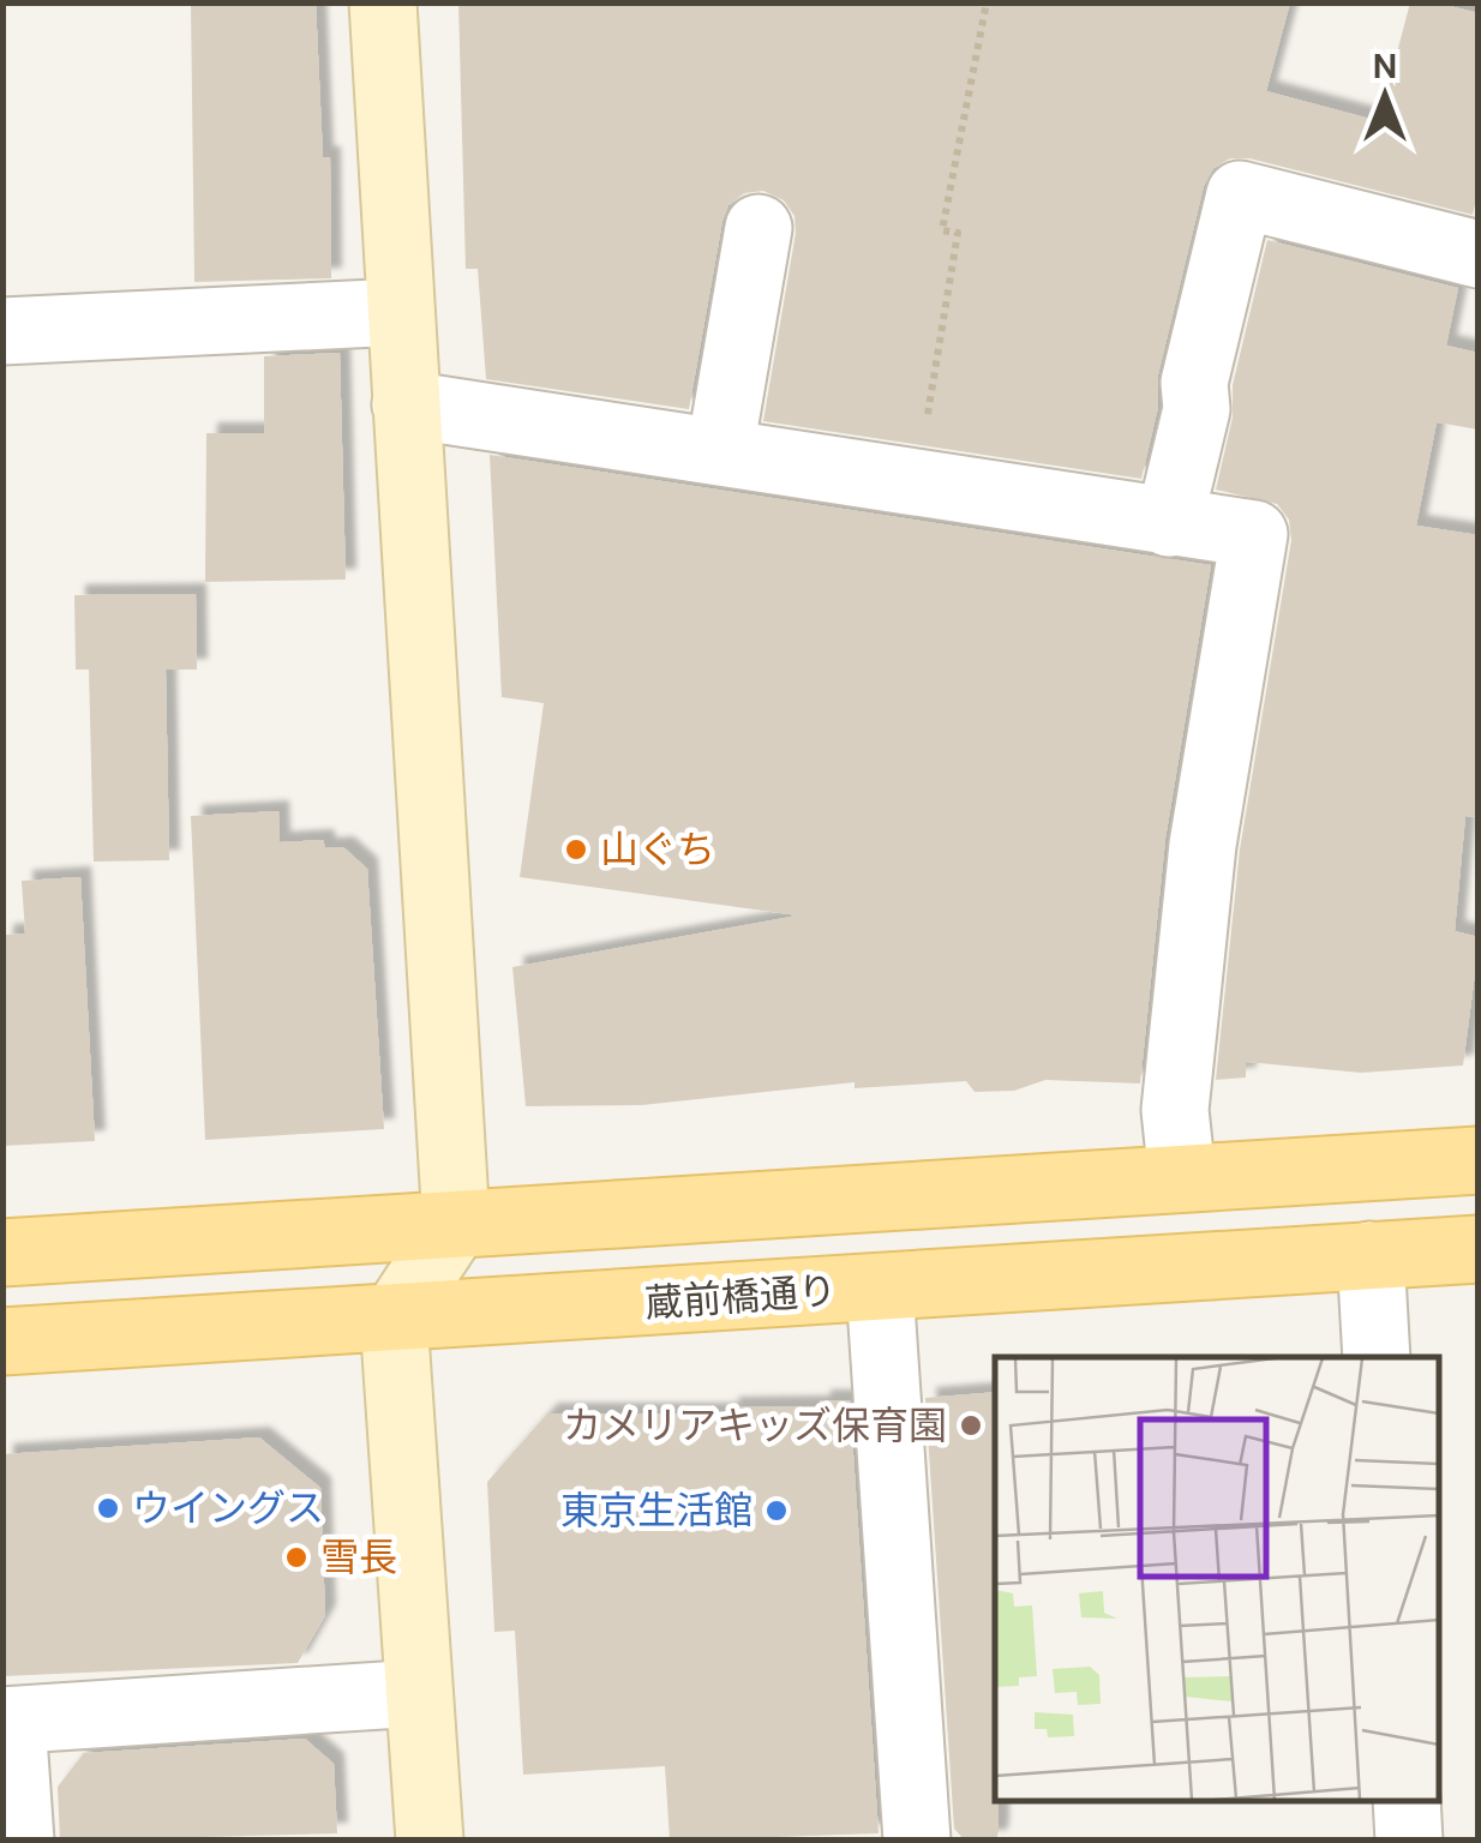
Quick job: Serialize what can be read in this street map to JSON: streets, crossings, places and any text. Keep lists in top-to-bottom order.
{
  "streets": {
    "main road": ["蔵前橋通り"]
  },
  "places": [
    "山ぐち",
    "カメリアキッズ保育園",
    "ウイングス",
    "東京生活館",
    "雪長"
  ],
  "north": "top"
}
